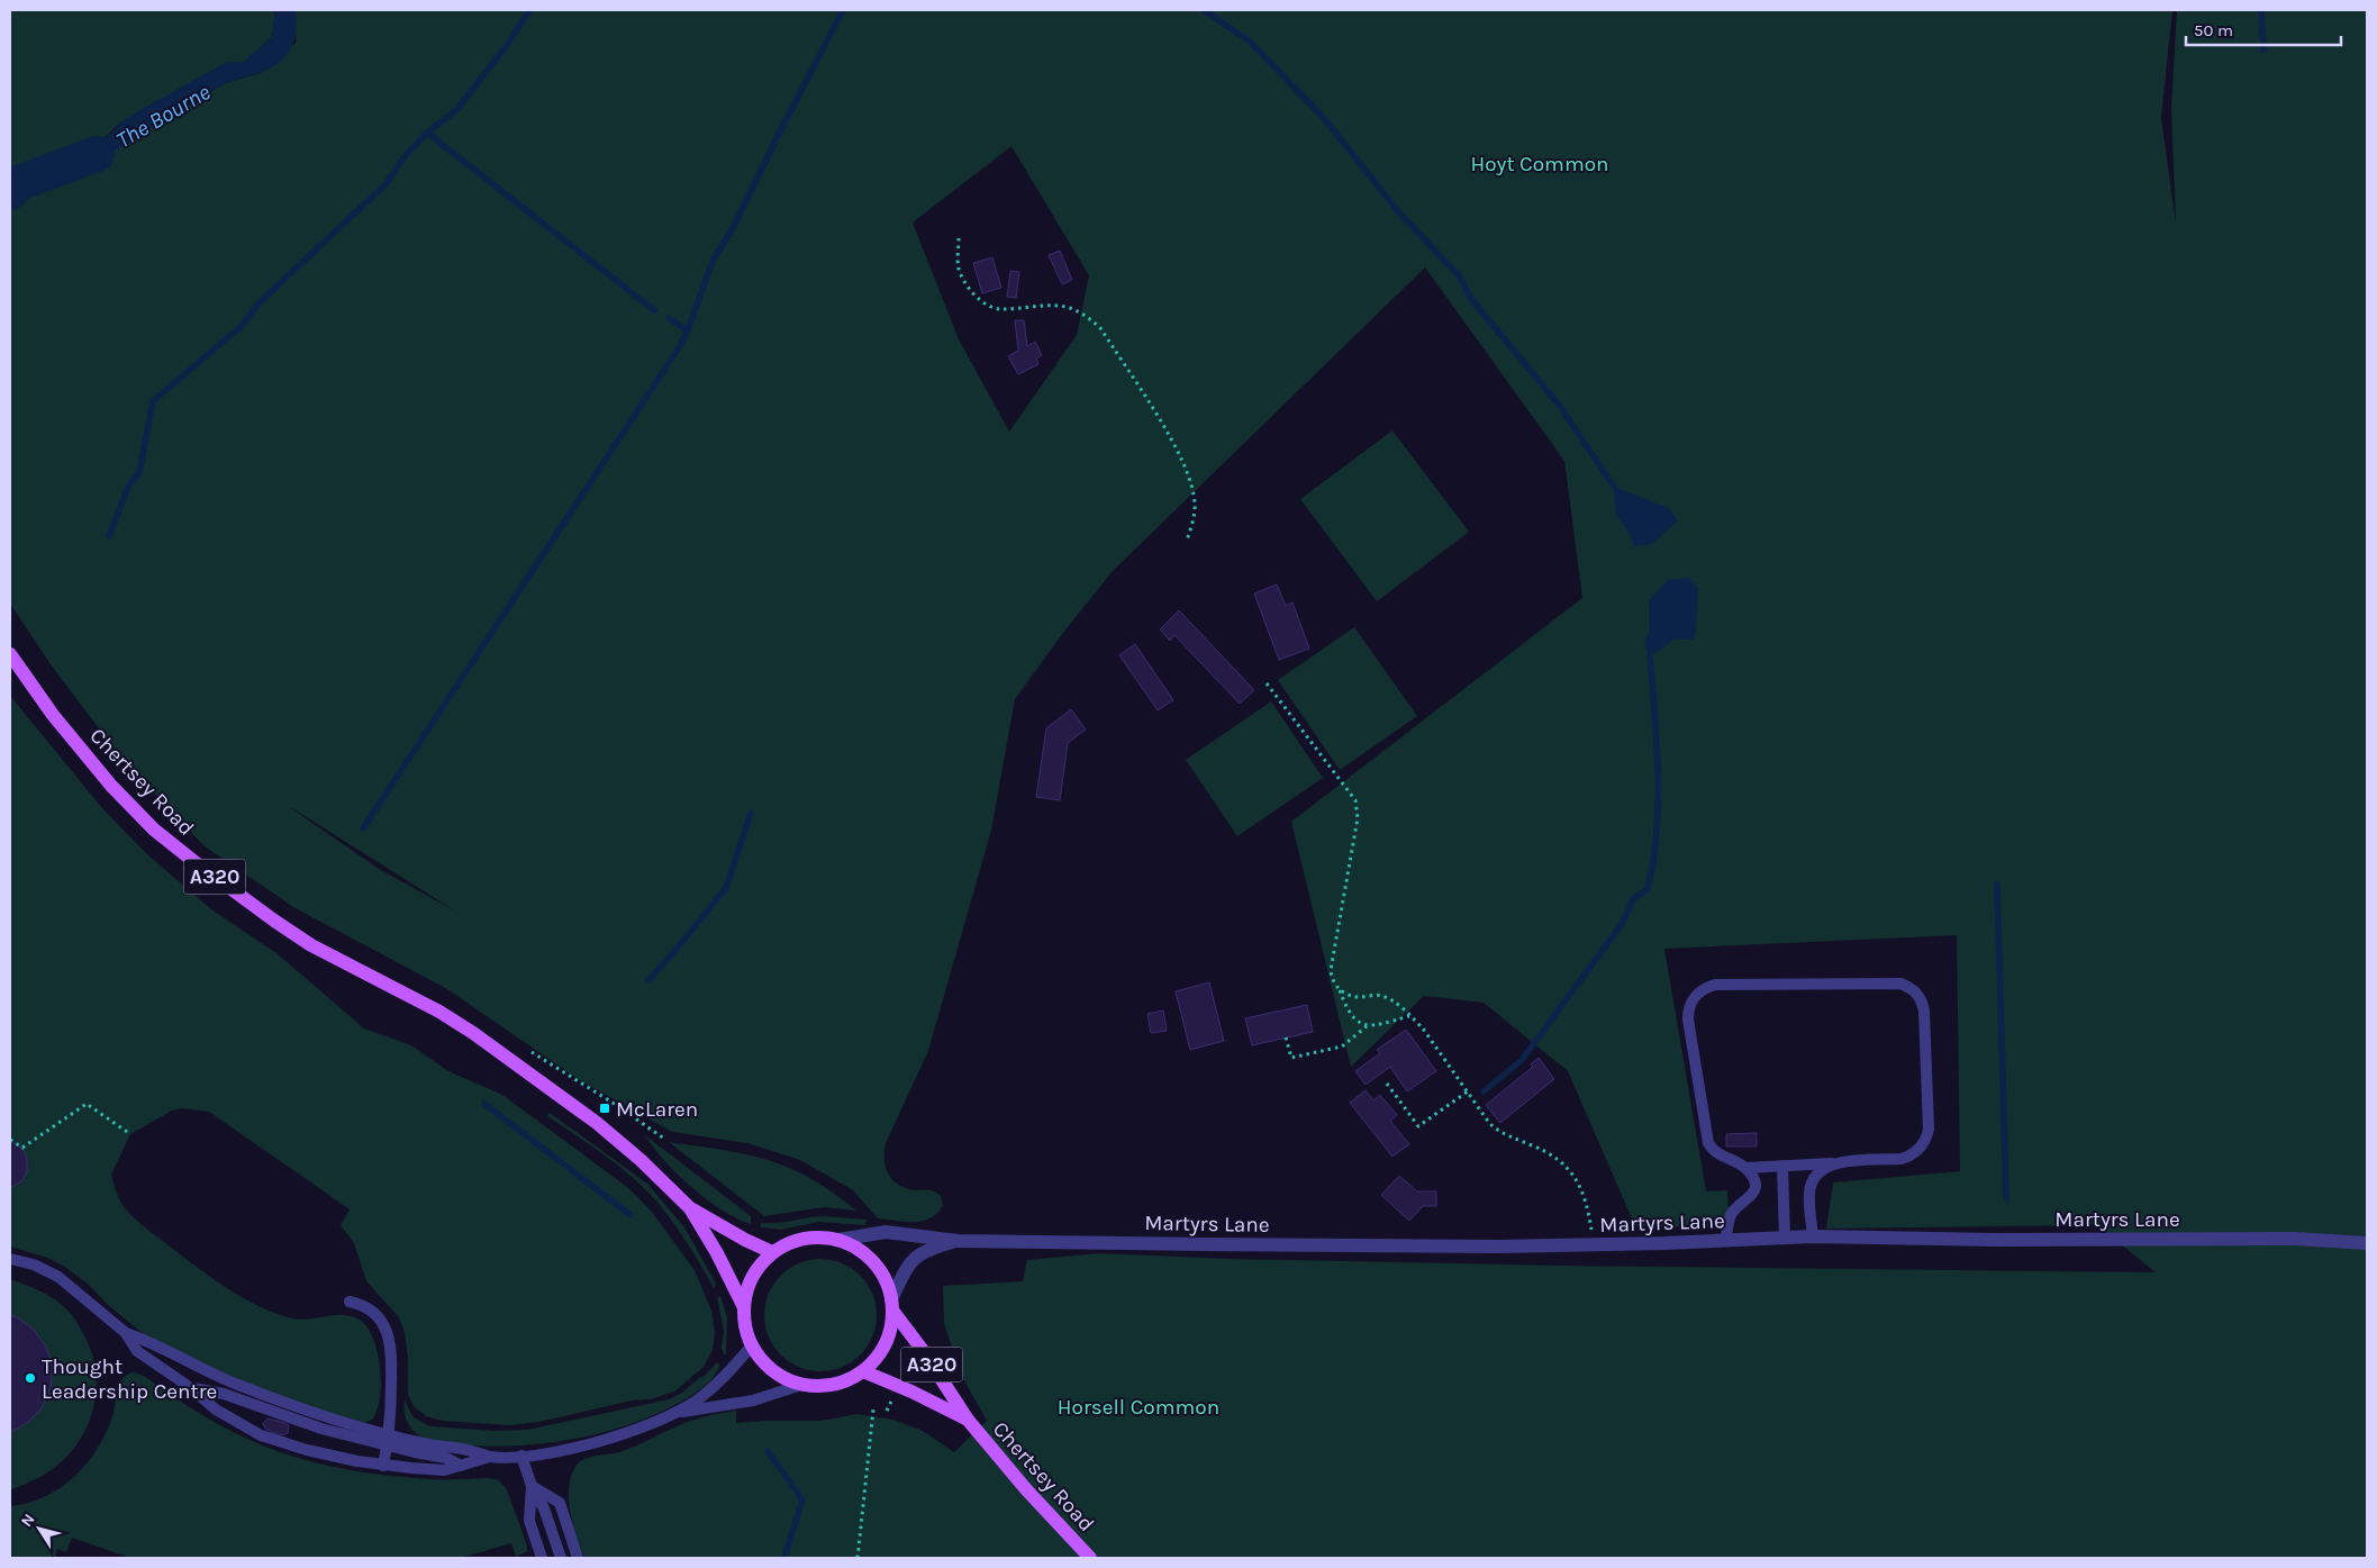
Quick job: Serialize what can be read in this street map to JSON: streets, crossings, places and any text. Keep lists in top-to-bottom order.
{
  "streets": {
    "main road": ["Chertsey Road", "A320"],
    "street": ["Martyrs Lane"]
  },
  "crossings": [
    ["Chertsey Road", "Martyrs Lane"]
  ],
  "water": ["The Bourne"],
  "parks": ["Hoyt Common", "Horsell Common"],
  "places": {
    "transit": ["McLaren"],
    "other": ["Thought Leadership Centre"]
  },
  "scale_bar": "50 m",
  "north": "top left"
}
